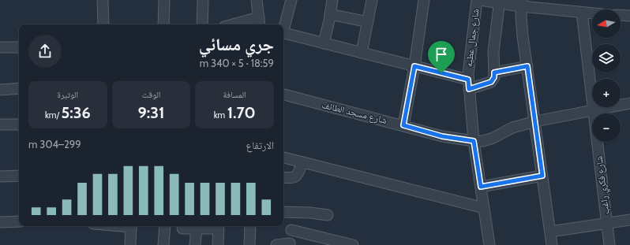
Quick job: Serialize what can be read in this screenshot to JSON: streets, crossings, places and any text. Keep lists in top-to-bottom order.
{
  "streets": {
    "street": ["شارع جمال عطيه", "شارع مسجد الطائف", "شارع فكري راغب"]
  },
  "crossings": [
    ["شارع جمال عطيه", "شارع مسجد الطائف"],
    ["شارع مسجد الطائف", "شارع فكري راغب"]
  ],
  "north": "left",
  "page": {
    "map_buttons": ["+", "−"],
    "heading": ["جري مسائي", "18:59 · 5 × 340 m"],
    "stats": [
      ["المسافة", "1.70 km"],
      ["الوقت", "9:31"],
      ["الوتيرة", "5:36 /km"]
    ],
    "chart": ["الارتفاع", "299–304 m"]
  }
}
